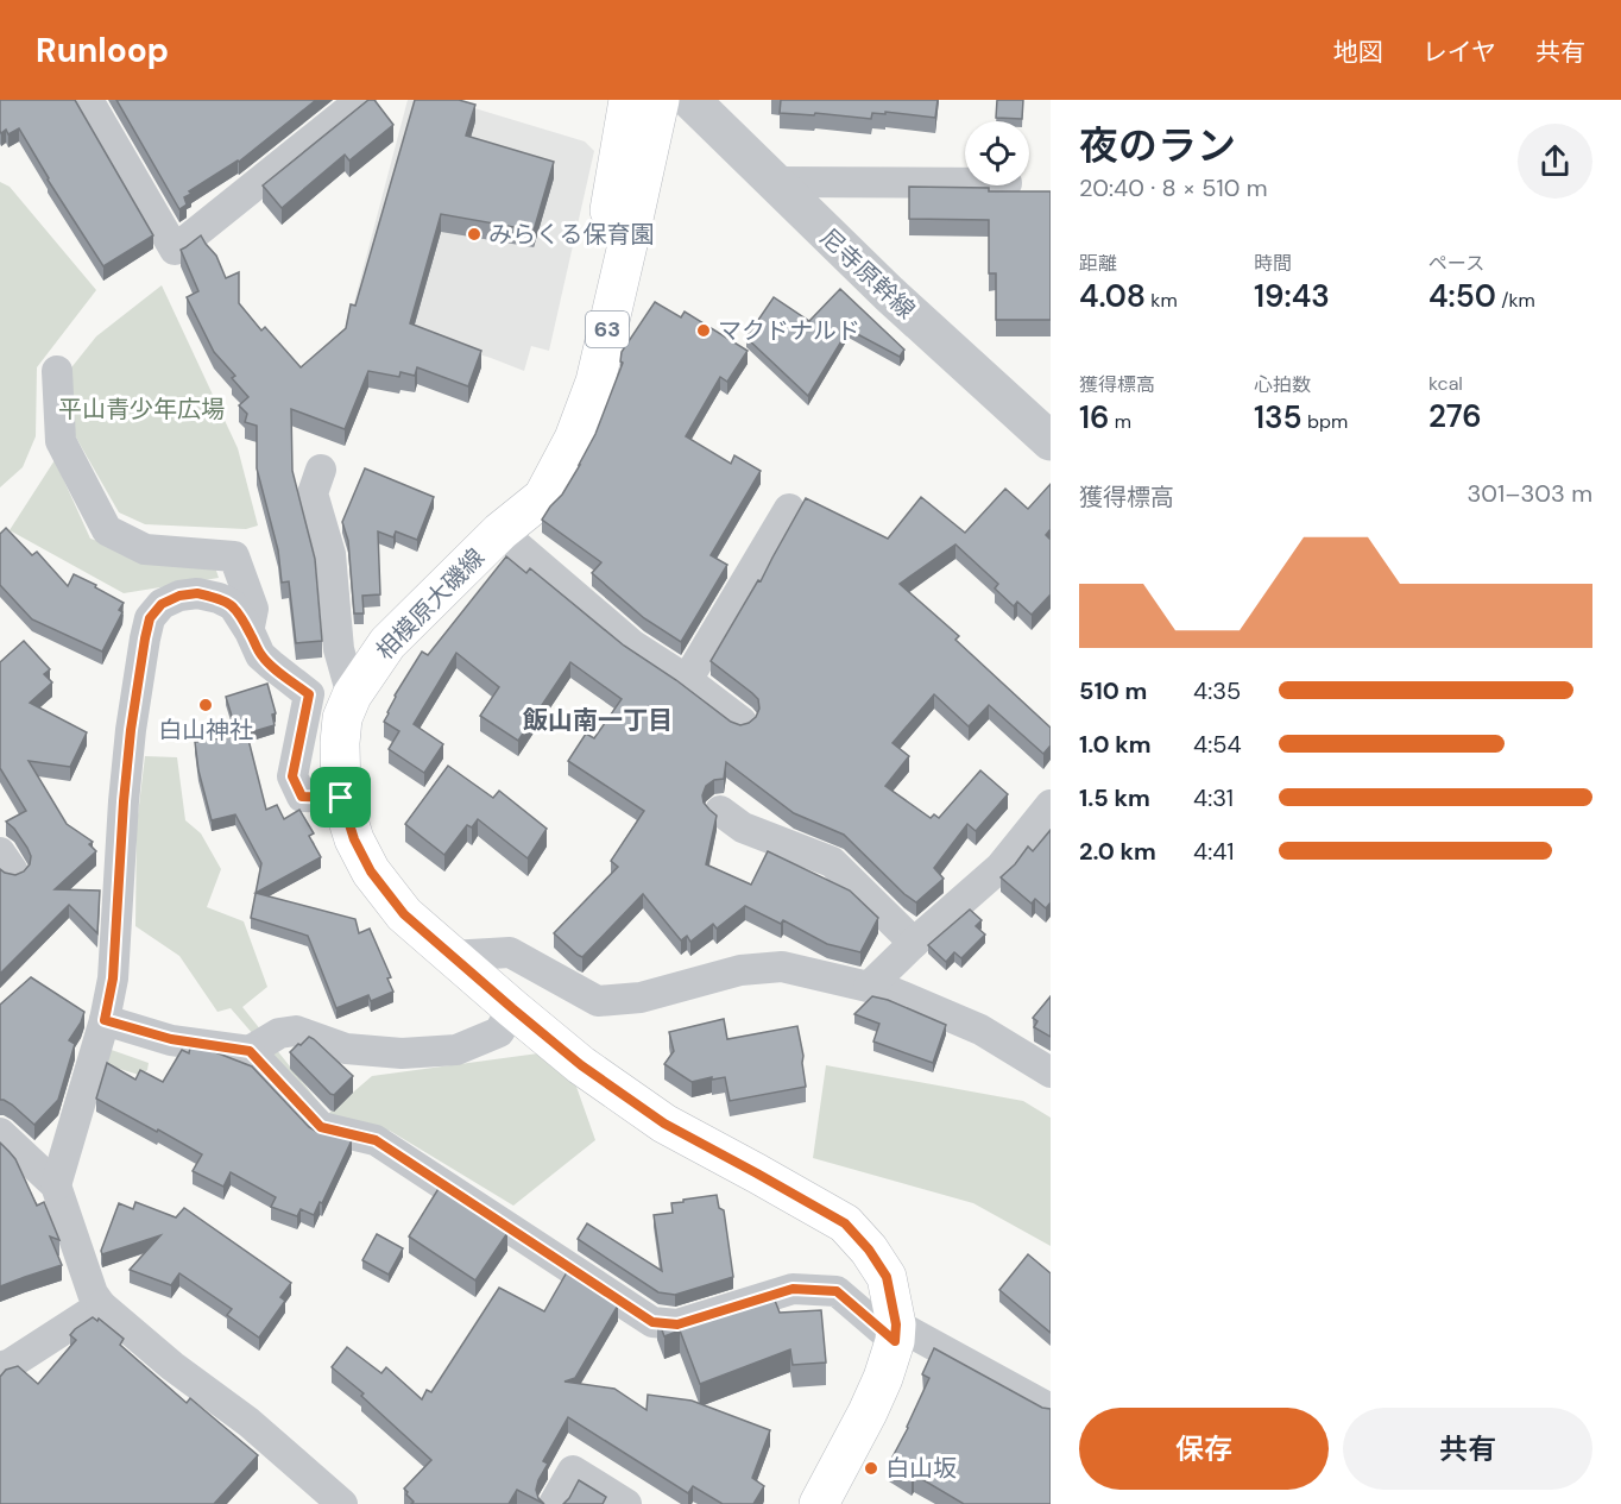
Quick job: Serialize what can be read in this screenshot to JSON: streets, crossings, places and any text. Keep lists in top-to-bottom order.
{
  "streets": {
    "main road": ["63", "相模原大磯線"],
    "street": ["尼寺原幹線"]
  },
  "districts": ["飯山南一丁目"],
  "parks": ["平山青少年広場"],
  "places": [
    "みらくる保育園",
    "マクドナルド",
    "白山神社",
    "白山坂"
  ],
  "page": {
    "header": "Runloop",
    "nav": ["地図", "レイヤ", "共有"],
    "heading": ["夜のラン", "20:40 · 8 × 510 m"],
    "stats": [
      ["距離", "4.08 km"],
      ["時間", "19:43"],
      ["ペース", "4:50 /km"],
      ["獲得標高", "16 m"],
      ["心拍数", "135 bpm"],
      ["kcal", "276"]
    ],
    "chart": ["獲得標高", "301–303 m"],
    "list": [
      {
        "name": "510 m",
        "note": "4:35"
      },
      {
        "name": "1.0 km",
        "note": "4:54"
      },
      {
        "name": "1.5 km",
        "note": "4:31"
      },
      {
        "name": "2.0 km",
        "note": "4:41"
      }
    ],
    "buttons": ["保存", "共有"]
  }
}
